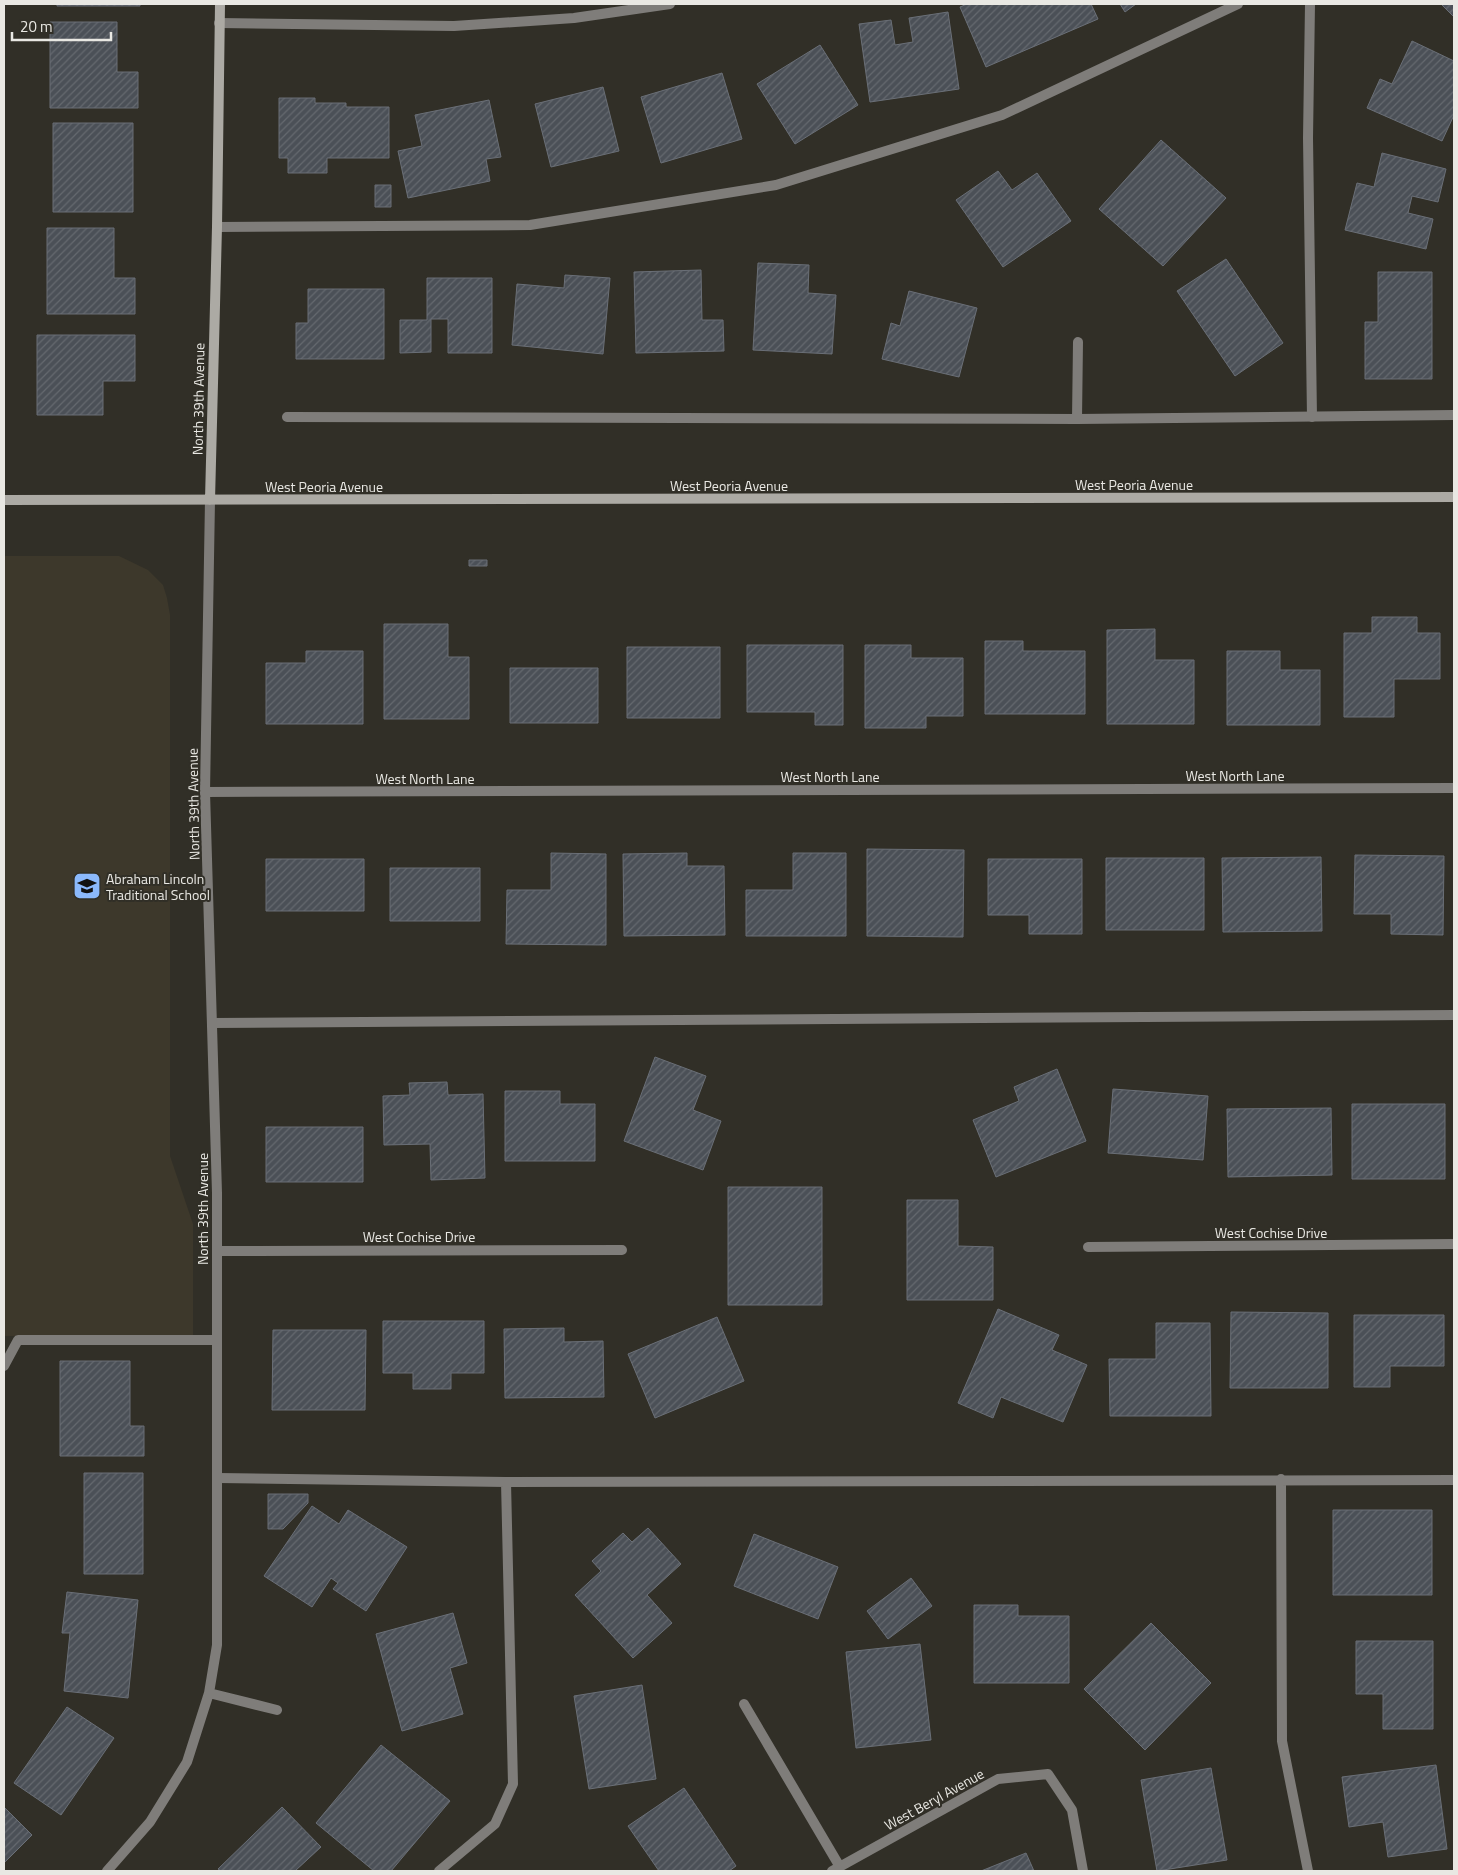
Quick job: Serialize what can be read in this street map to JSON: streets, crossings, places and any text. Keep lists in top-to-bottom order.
{
  "streets": {
    "main road": ["North 39th Avenue", "West Peoria Avenue"],
    "street": ["West North Lane", "West Cochise Drive", "West Beryl Avenue"]
  },
  "crossings": [
    ["North 39th Avenue", "West Peoria Avenue"],
    ["North 39th Avenue", "West North Lane"],
    ["North 39th Avenue", "West Cochise Drive"]
  ],
  "places": {
    "school or university": ["Abraham Lincoln Traditional School"]
  },
  "scale_bar": "20 m"
}
